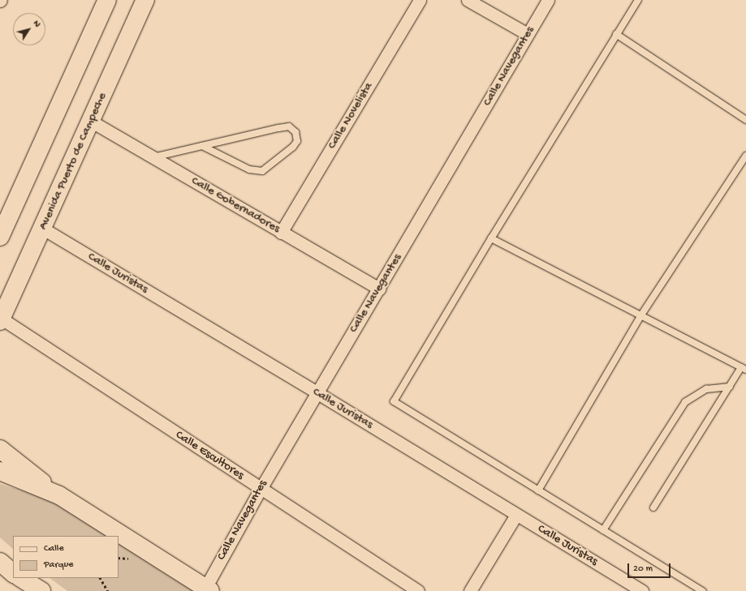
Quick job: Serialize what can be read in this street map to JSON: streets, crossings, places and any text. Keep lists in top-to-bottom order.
{
  "streets": {
    "main road": ["Avenida Puerto de Campeche"],
    "street": [
      "Calle Navegantes",
      "Calle Novelista",
      "Calle Gobernadores",
      "Calle Juristas",
      "Calle Escultores"
    ]
  },
  "crossings": [
    ["Calle Navegantes", "Calle Gobernadores"],
    ["Calle Navegantes", "Calle Juristas"],
    ["Calle Navegantes", "Calle Escultores"],
    ["Calle Novelista", "Calle Gobernadores"],
    ["Avenida Puerto de Campeche", "Calle Gobernadores"],
    ["Avenida Puerto de Campeche", "Calle Juristas"],
    ["Avenida Puerto de Campeche", "Calle Escultores"]
  ],
  "legend": ["Calle", "Parque"],
  "scale_bar": "20 m",
  "north": "top right"
}
